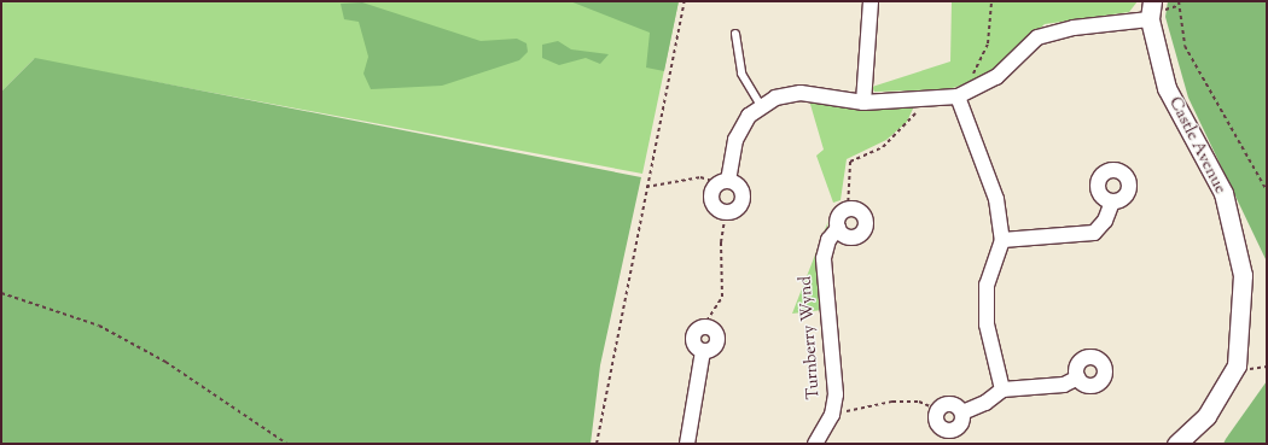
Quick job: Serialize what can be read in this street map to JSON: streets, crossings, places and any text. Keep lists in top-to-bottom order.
{
  "streets": {
    "street": ["Castle Avenue", "Turnberry Wynd"]
  }
}
